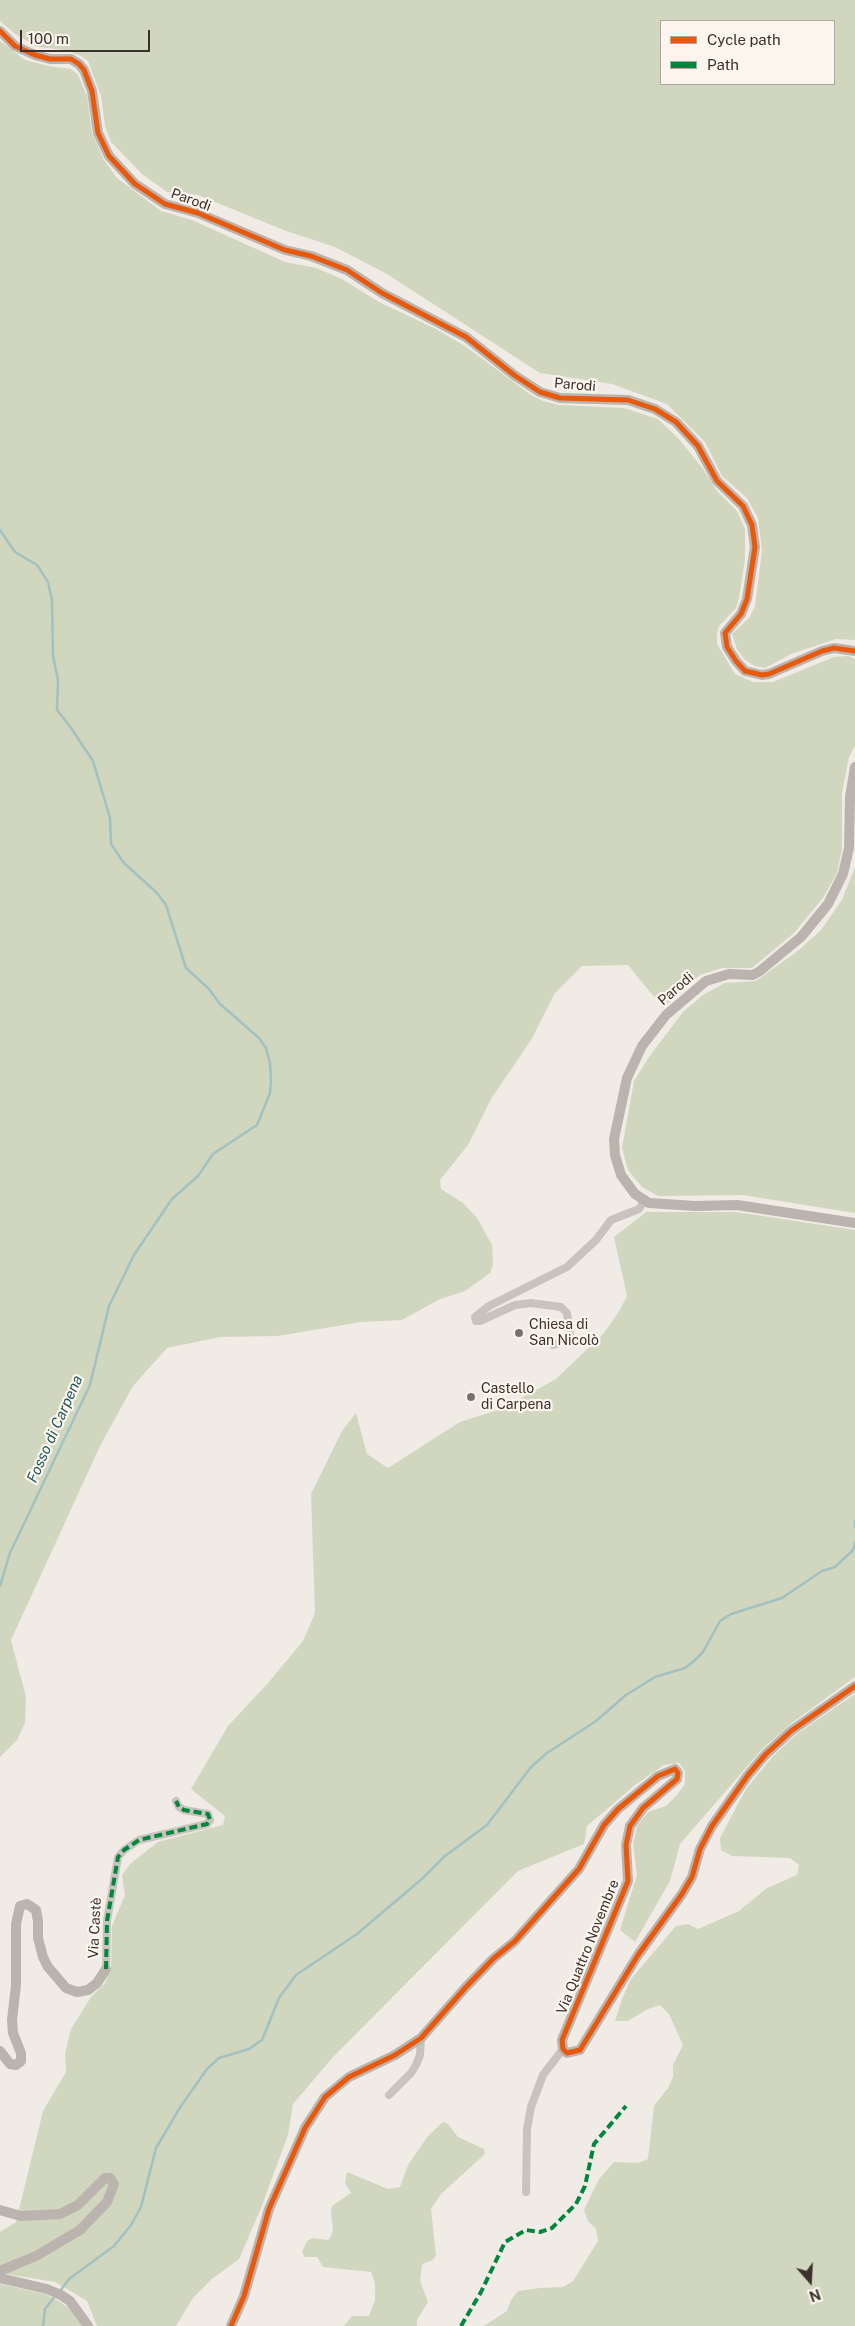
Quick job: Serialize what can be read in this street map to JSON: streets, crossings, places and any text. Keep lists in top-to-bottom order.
{
  "streets": {
    "street": ["Parodi", "Via Castè", "Via Quattro Novembre"]
  },
  "water": ["Fosso di Carpena"],
  "places": ["Chiesa di San Nicolò", "Castello di Carpena"],
  "legend": ["Cycle path", "Path"],
  "scale_bar": "100 m",
  "north": "bottom"
}
